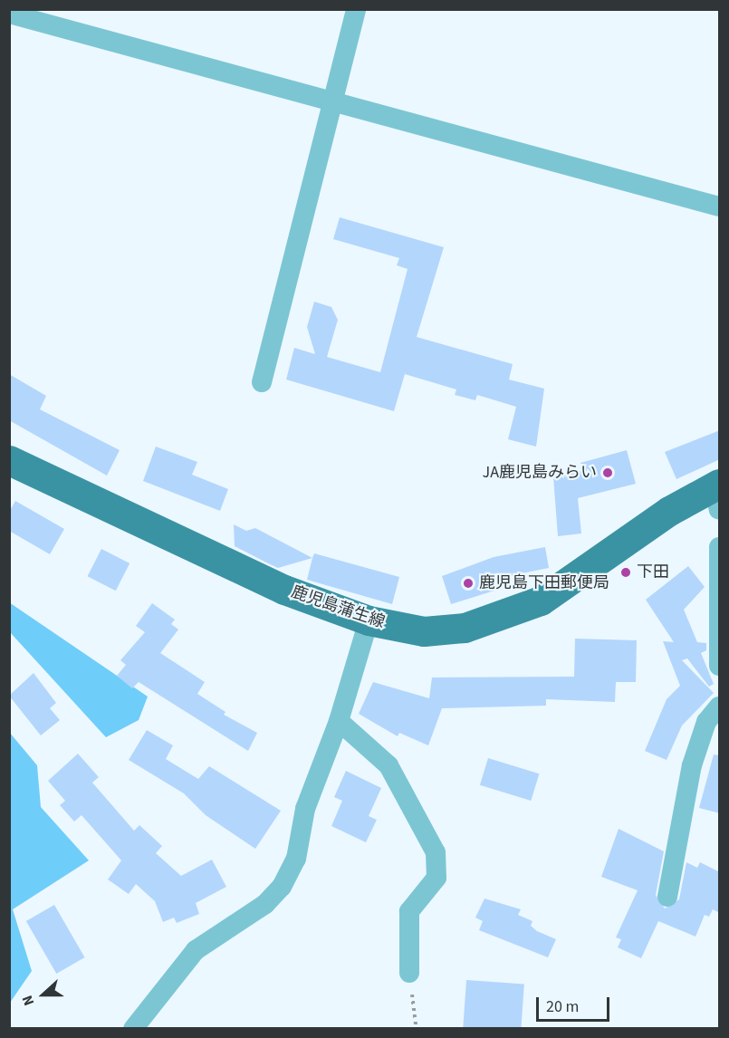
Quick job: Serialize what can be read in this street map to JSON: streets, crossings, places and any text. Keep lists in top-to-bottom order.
{
  "streets": {
    "main road": ["鹿児島蒲生線"]
  },
  "places": ["JA鹿児島みらい", "下田", "鹿児島下田郵便局"],
  "scale_bar": "20 m",
  "north": "left"
}
